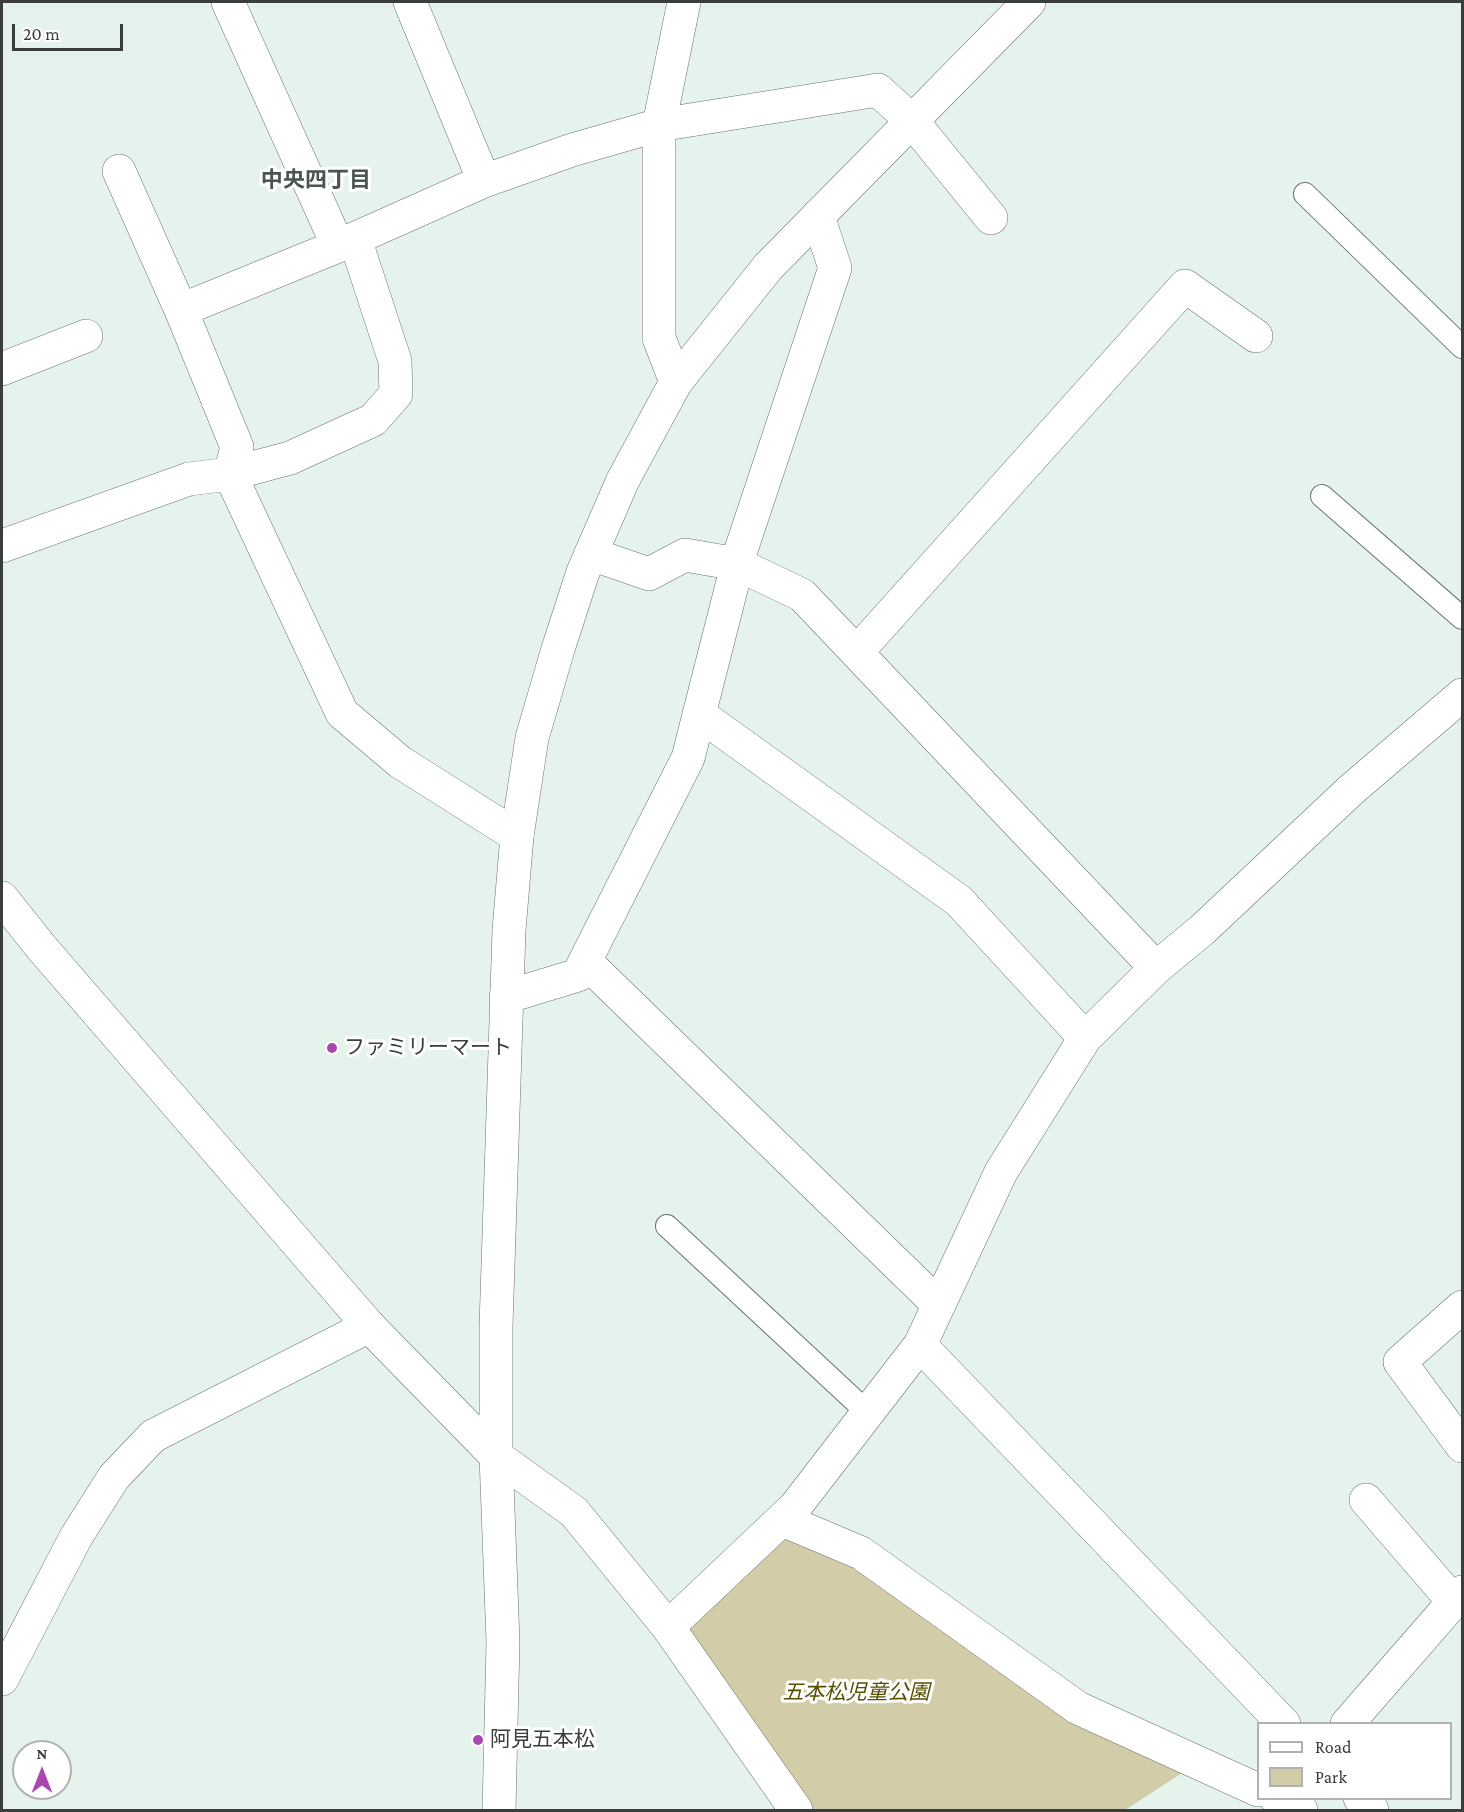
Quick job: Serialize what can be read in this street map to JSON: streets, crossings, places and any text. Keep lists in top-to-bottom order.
{
  "districts": ["中央四丁目"],
  "parks": ["五本松児童公園"],
  "places": ["ファミリーマート", "阿見五本松"],
  "legend": ["Road", "Park"],
  "scale_bar": "20 m",
  "north": "top"
}
